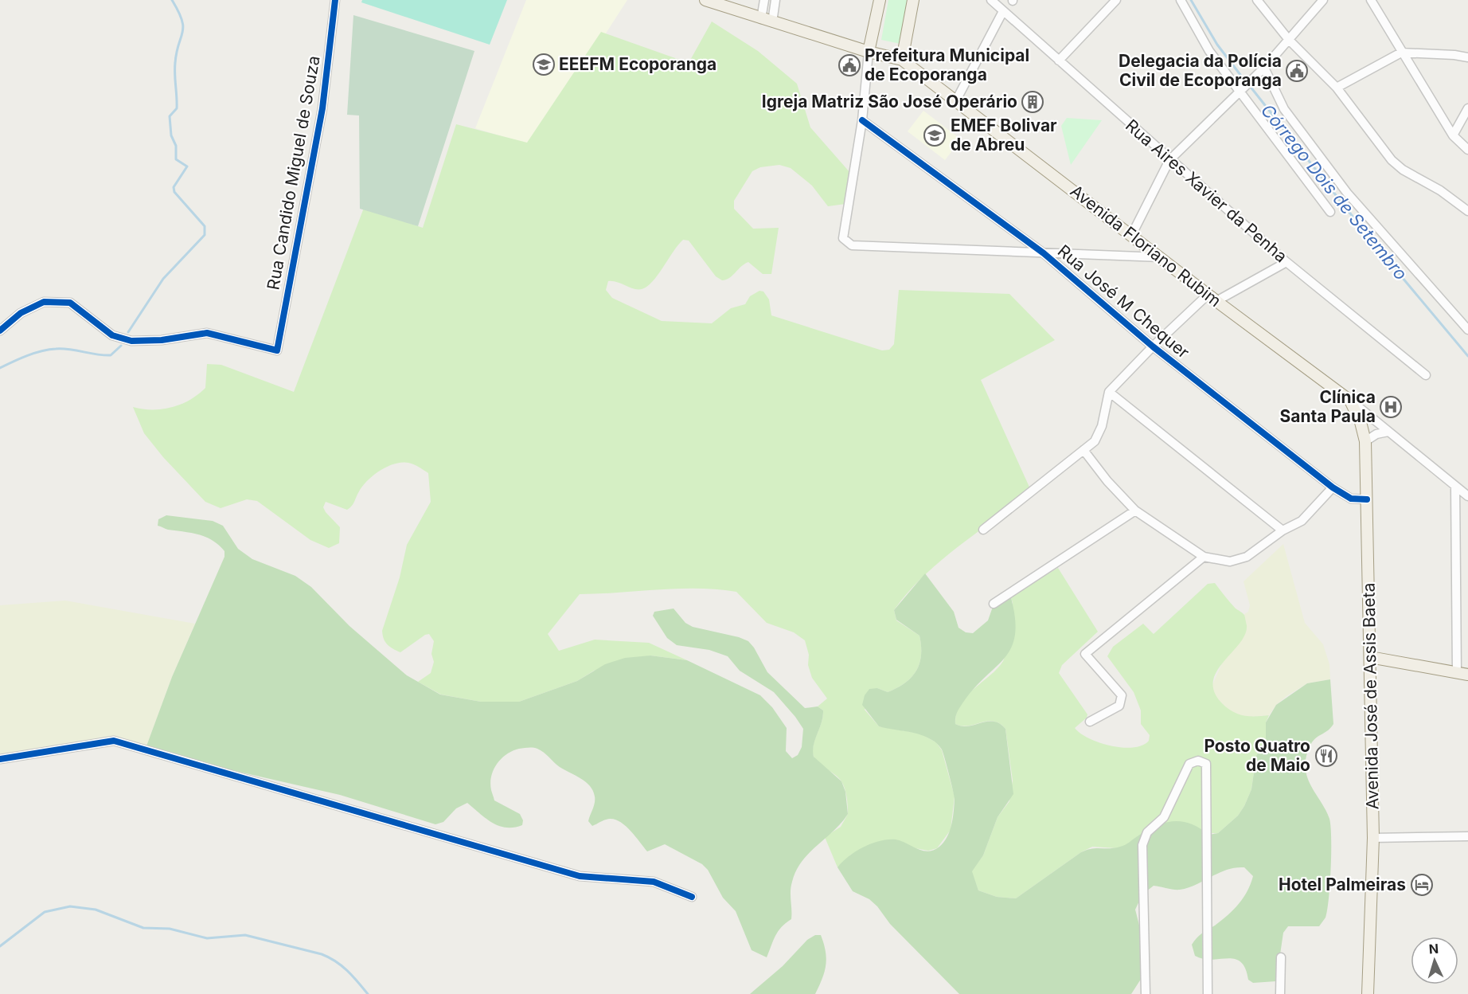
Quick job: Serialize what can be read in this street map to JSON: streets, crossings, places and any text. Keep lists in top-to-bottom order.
{
  "streets": {
    "main road": ["Avenida Floriano Rubim", "Avenida José de Assis Baeta"],
    "street": ["Rua Candido Miguel de Souza", "Rua Aires Xavier da Penha", "Rua José M Chequer"]
  },
  "crossings": [
    ["Avenida Floriano Rubim", "Avenida José de Assis Baeta"],
    ["Rua José M Chequer", "Avenida José de Assis Baeta"]
  ],
  "water": ["Córrego Dois de Setembro"],
  "places": {
    "school or university": ["EEEFM Ecoporanga", "EMEF Bolivar de Abreu"],
    "public building": ["Prefeitura Municipal de Ecoporanga", "Delegacia da Polícia Civil de Ecoporanga"],
    "building": ["Igreja Matriz São José Operário"],
    "hospital": ["Clínica Santa Paula"],
    "restaurant": ["Posto Quatro de Maio"],
    "hotel": ["Hotel Palmeiras"]
  },
  "north": "top"
}
